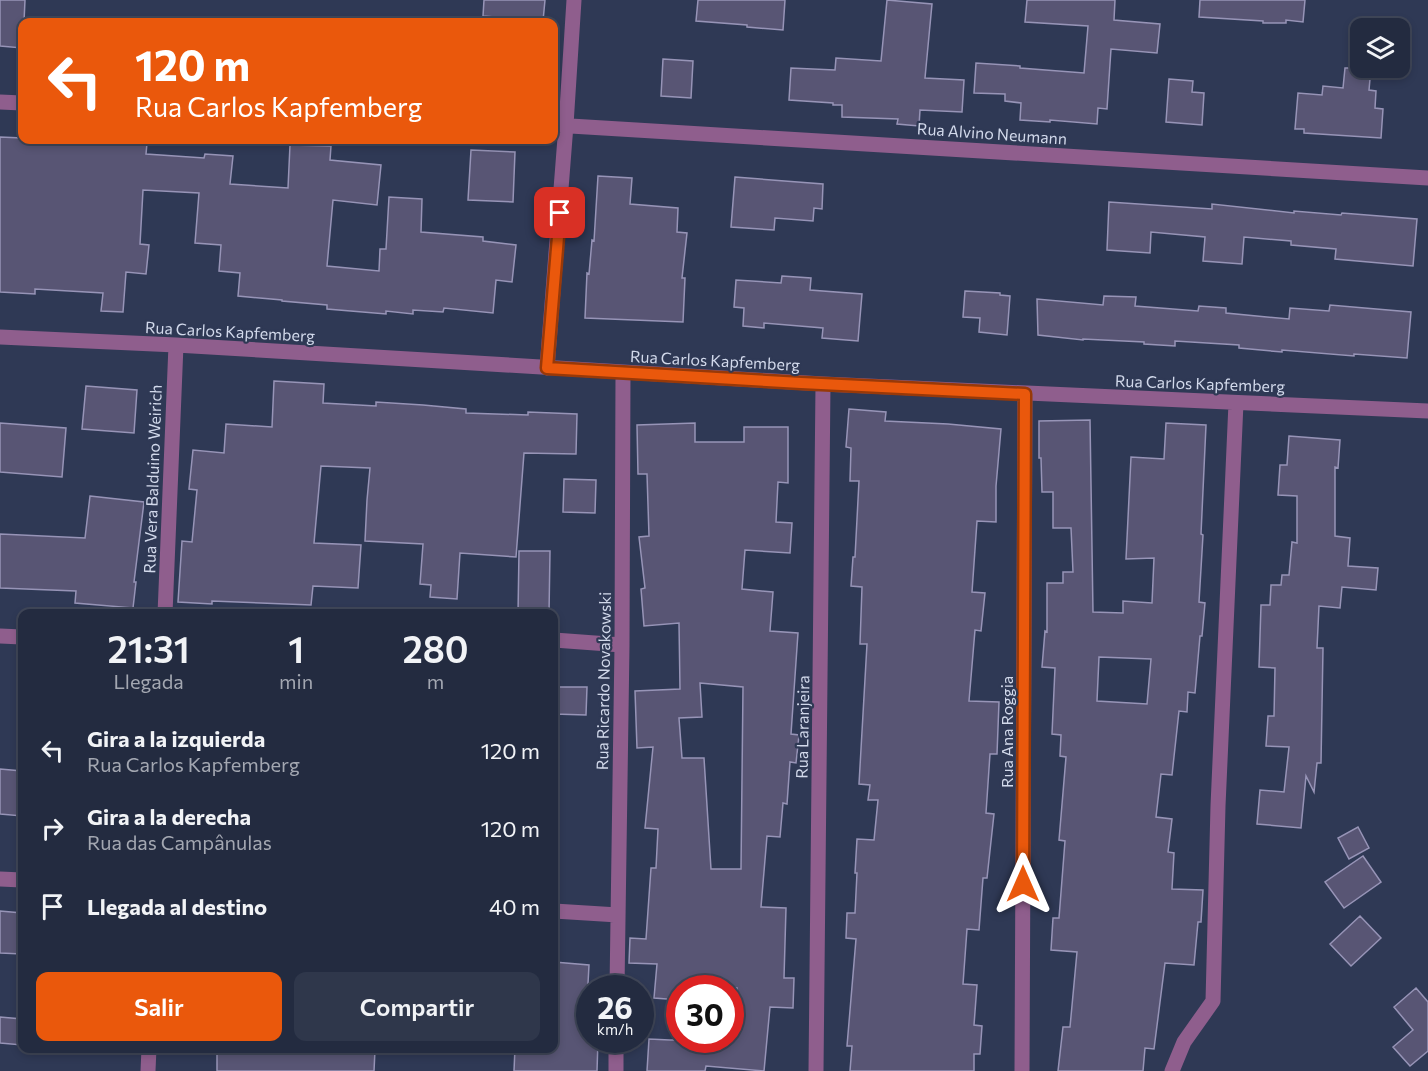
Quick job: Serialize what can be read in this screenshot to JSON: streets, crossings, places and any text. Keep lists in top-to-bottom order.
{
  "streets": {
    "street": [
      "Rua Alvino Neumann",
      "Rua Carlos Kapfemberg",
      "Rua Vera Balduino Weirich",
      "Rua Ricardo Novakowski",
      "Rua Laranjeira",
      "Rua Ana Roggia"
    ]
  },
  "crossings": [
    ["Rua Carlos Kapfemberg", "Rua Vera Balduino Weirich"],
    ["Rua Carlos Kapfemberg", "Rua Ricardo Novakowski"],
    ["Rua Carlos Kapfemberg", "Rua Laranjeira"],
    ["Rua Carlos Kapfemberg", "Rua Ana Roggia"]
  ],
  "page": {
    "turn": ["120 m", "Rua Carlos Kapfemberg"],
    "eta": [
      "21:31",
      "Llegada",
      "1",
      "min",
      "280",
      "m"
    ],
    "list": [
      {
        "name": "Gira a la izquierda",
        "note": "Rua Carlos Kapfemberg",
        "value": "120 m"
      },
      {
        "name": "Gira a la derecha",
        "note": "Rua das Campânulas",
        "value": "120 m"
      },
      {
        "name": "Llegada al destino",
        "value": "40 m"
      }
    ],
    "buttons": ["Salir", "Compartir"],
    "speed": "26 km/h",
    "limit": "30"
  }
}
